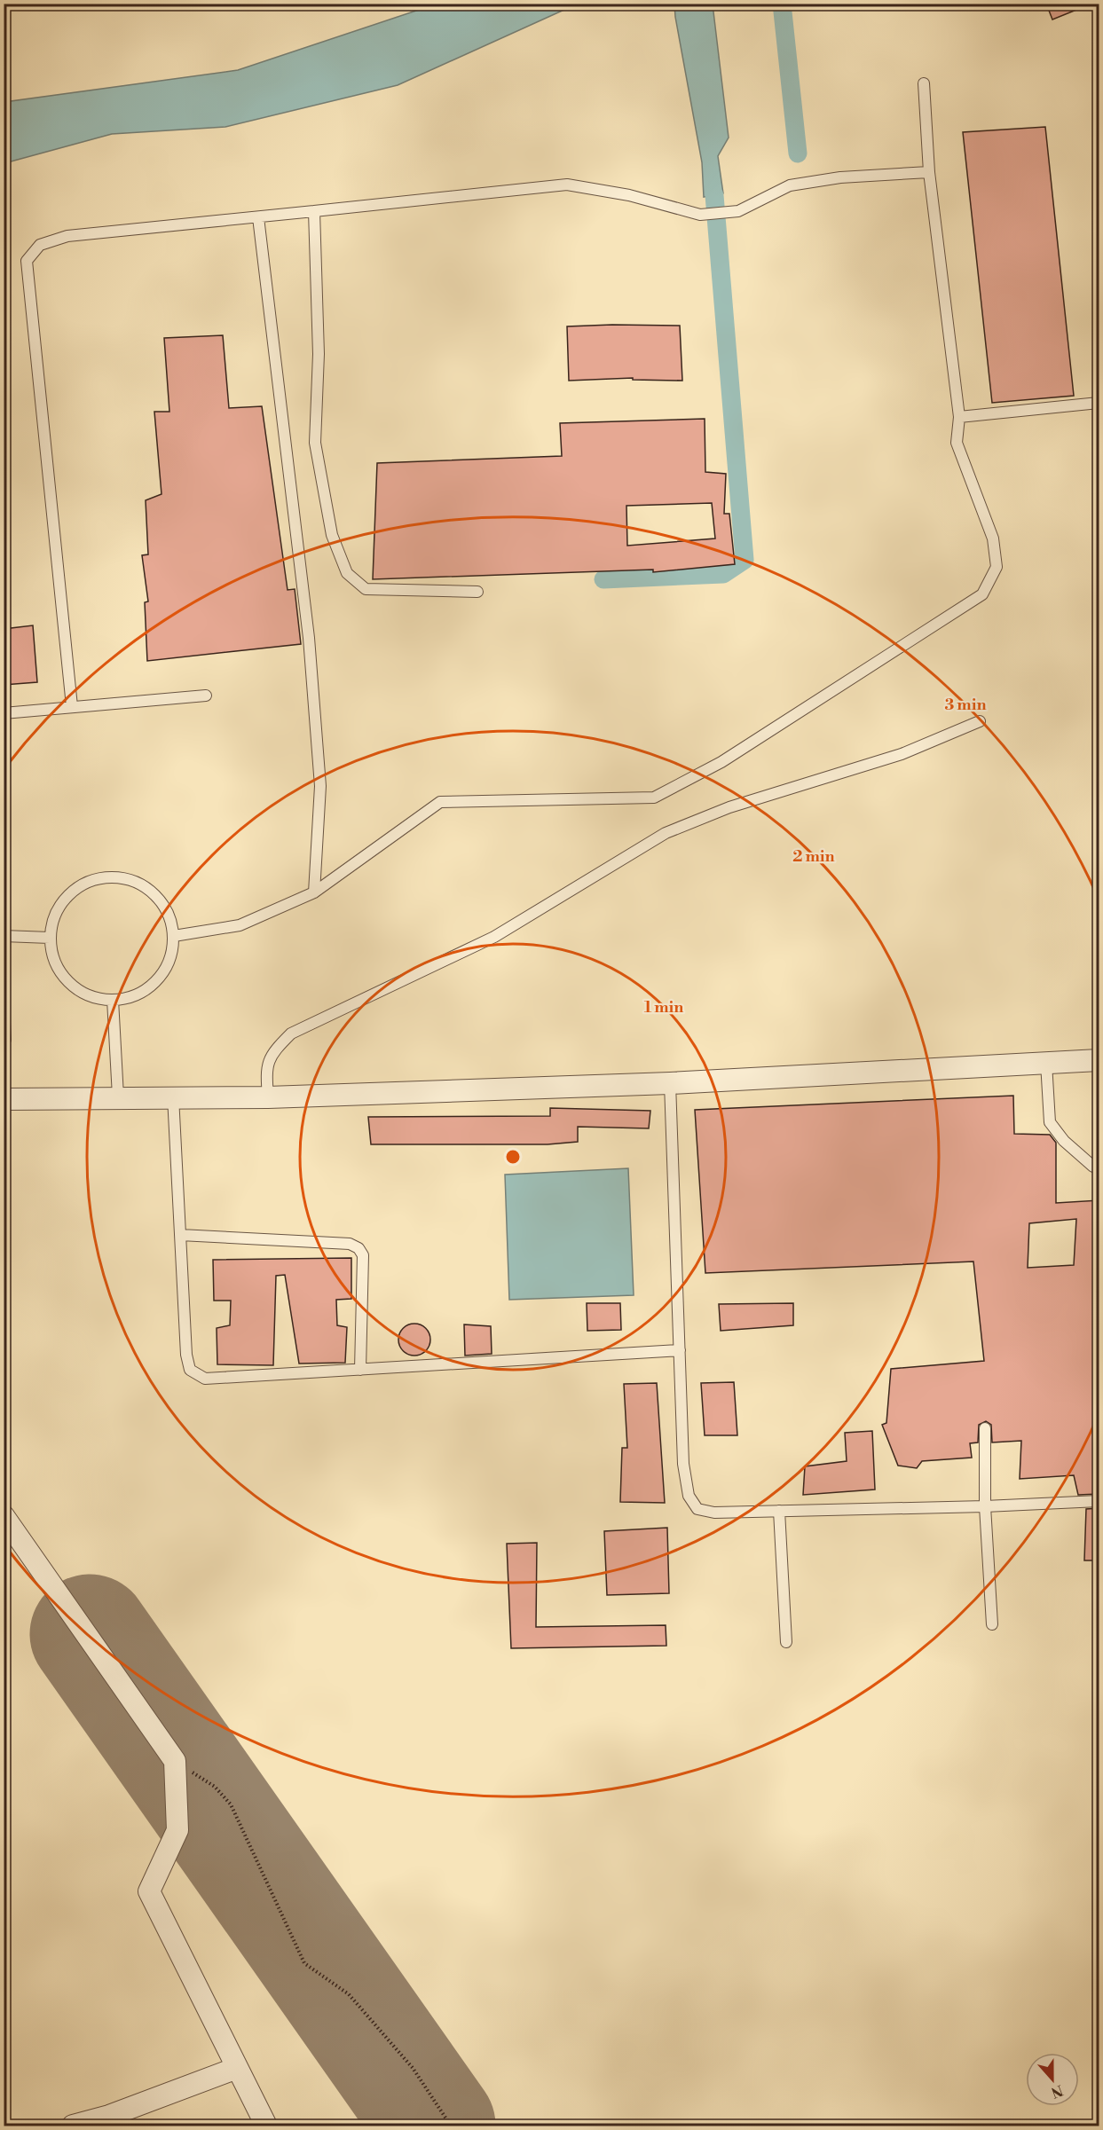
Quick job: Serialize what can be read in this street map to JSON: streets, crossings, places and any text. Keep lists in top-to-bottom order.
{
  "north": "bottom",
  "rings": ["3 min", "2 min", "1 min"]
}
